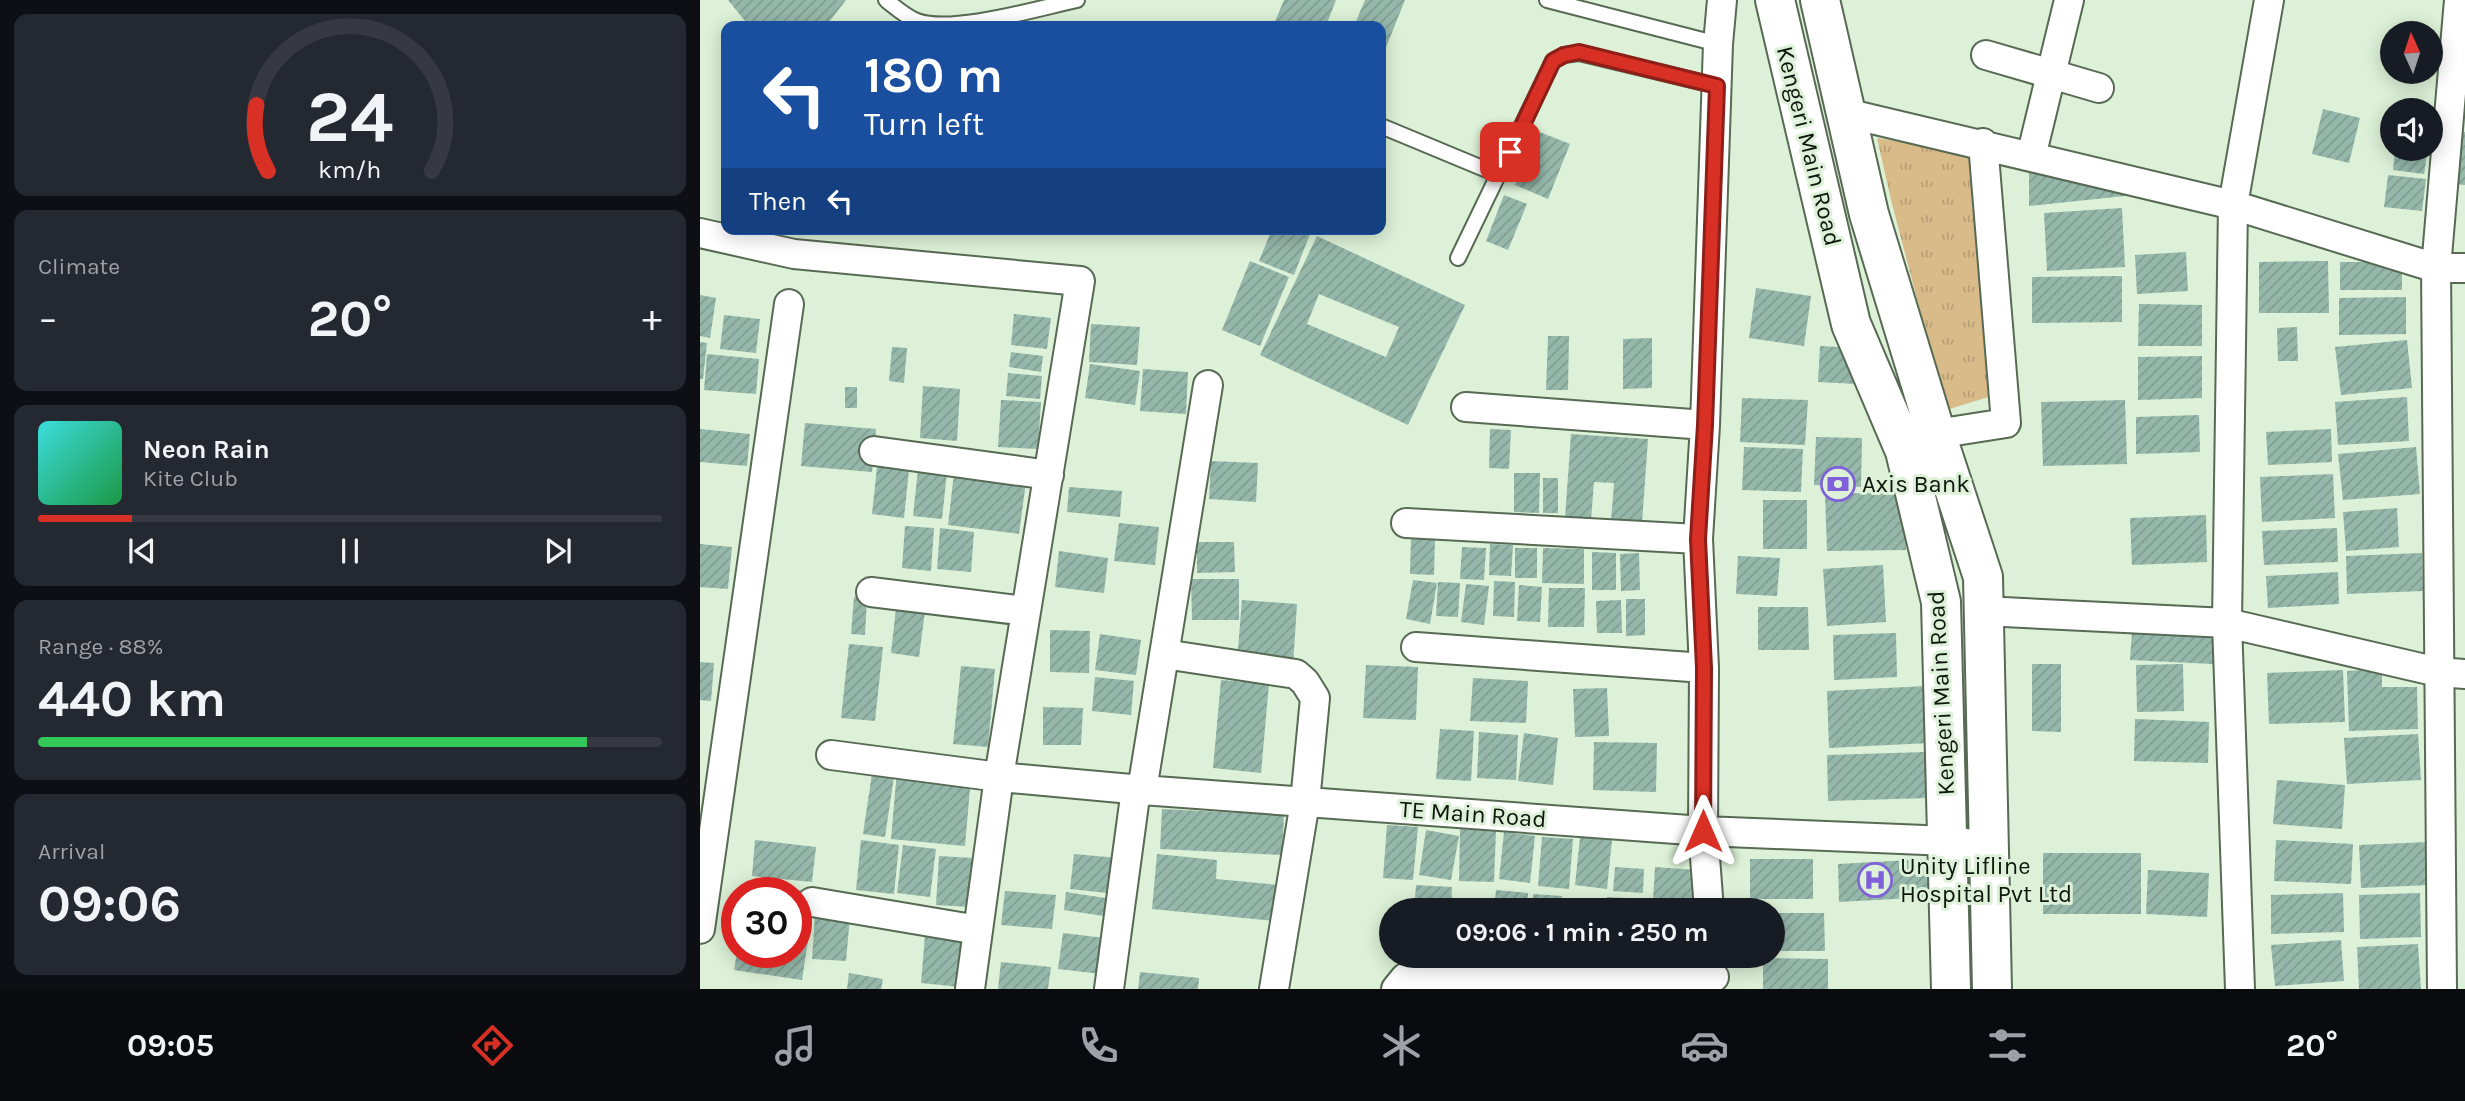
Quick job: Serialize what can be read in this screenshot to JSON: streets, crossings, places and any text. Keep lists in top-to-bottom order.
{
  "streets": {
    "main road": ["Kengeri Main Road"],
    "street": ["TE Main Road"]
  },
  "crossings": [
    ["Kengeri Main Road", "TE Main Road"]
  ],
  "places": {
    "bank": ["Axis Bank"],
    "hospital": ["Unity Lifline Hospital Pvt Ltd"]
  },
  "north": "top",
  "page": {
    "turn": ["180 m", "Turn left"],
    "then": "Then",
    "tile": [
      "Climate",
      ["Range · 88%", "440 km"],
      ["Arrival", "09:06"]
    ],
    "heat": ["−", "20°", "+"],
    "song": ["Neon Rain", "Kite Club"],
    "limit": "30",
    "trip": "09:06 · 1 min · 250 m",
    "tabs": ["09:05", "20°"],
    "gauge": ["24", "km/h"]
  }
}
